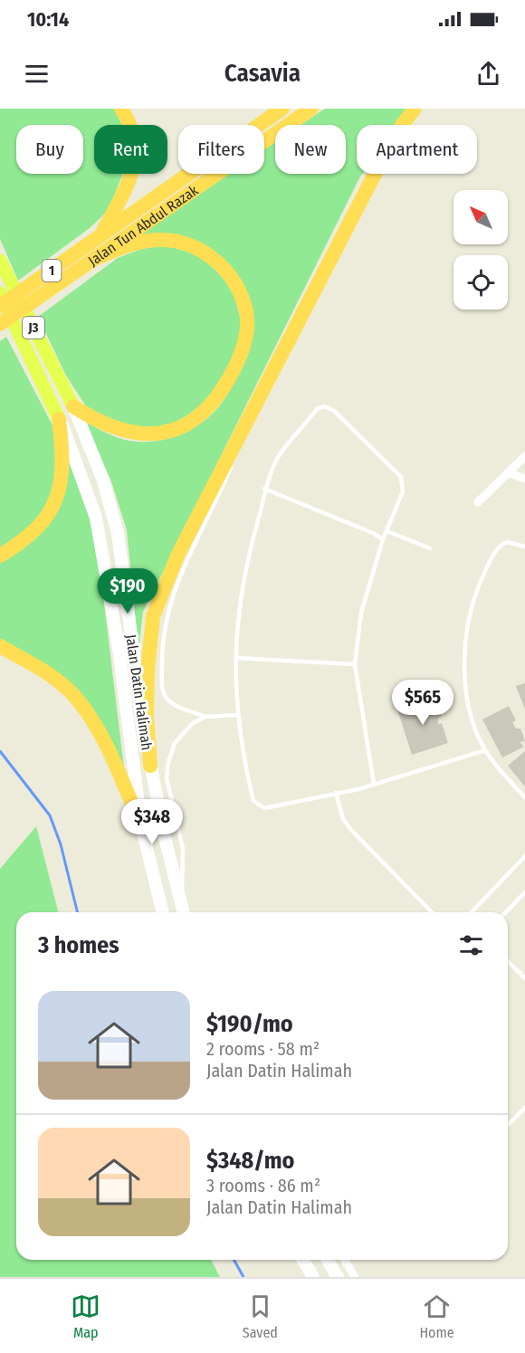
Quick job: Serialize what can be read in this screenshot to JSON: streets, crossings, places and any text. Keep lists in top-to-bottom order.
{
  "streets": {
    "highway": ["Jalan Tun Abdul Razak", "1"],
    "main road": ["J3", "Jalan Datin Halimah"]
  },
  "north": "top left",
  "page": {
    "status": "10:14",
    "header": "Casavia",
    "chip": [
      "Buy",
      "Rent",
      "Filters",
      "New",
      "Apartment"
    ],
    "price": ["$190", "$565", "$348"],
    "heading": "3 homes",
    "list": [
      {
        "name": "$190/mo",
        "note": "2 rooms · 58 m² · Jalan Datin Halimah"
      },
      {
        "name": "$348/mo",
        "note": "3 rooms · 86 m² · Jalan Datin Halimah"
      }
    ],
    "tabs": ["Map", "Saved", "Home"]
  }
}
